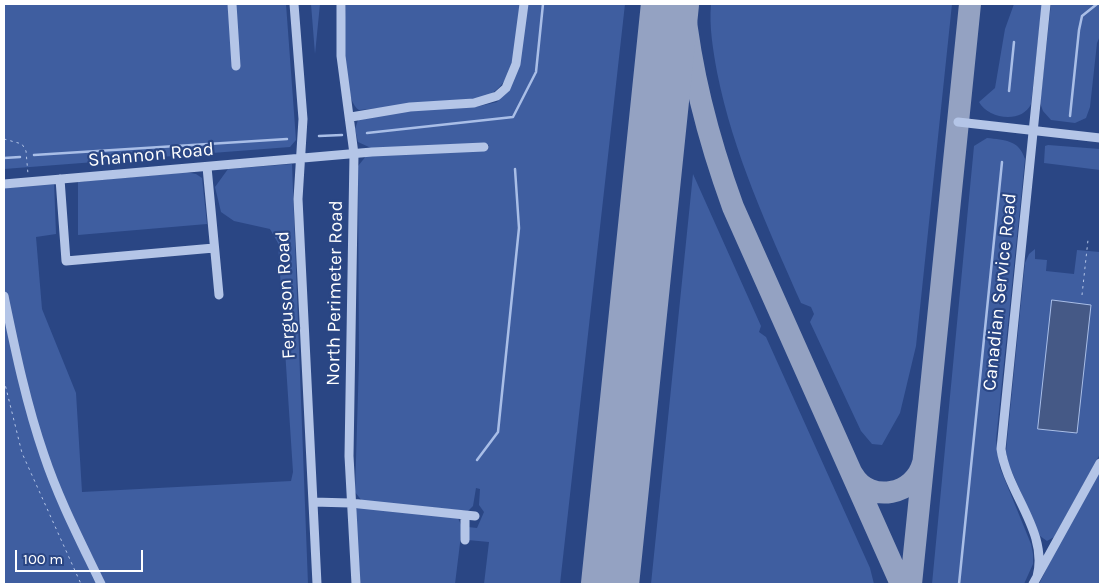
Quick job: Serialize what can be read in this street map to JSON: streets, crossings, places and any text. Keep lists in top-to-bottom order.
{
  "streets": {
    "street": [
      "Shannon Road",
      "Canadian Service Road",
      "North Perimeter Road",
      "Ferguson Road"
    ]
  },
  "crossings": [
    ["Shannon Road", "North Perimeter Road"],
    ["Shannon Road", "Ferguson Road"]
  ],
  "scale_bar": "100 m"
}
